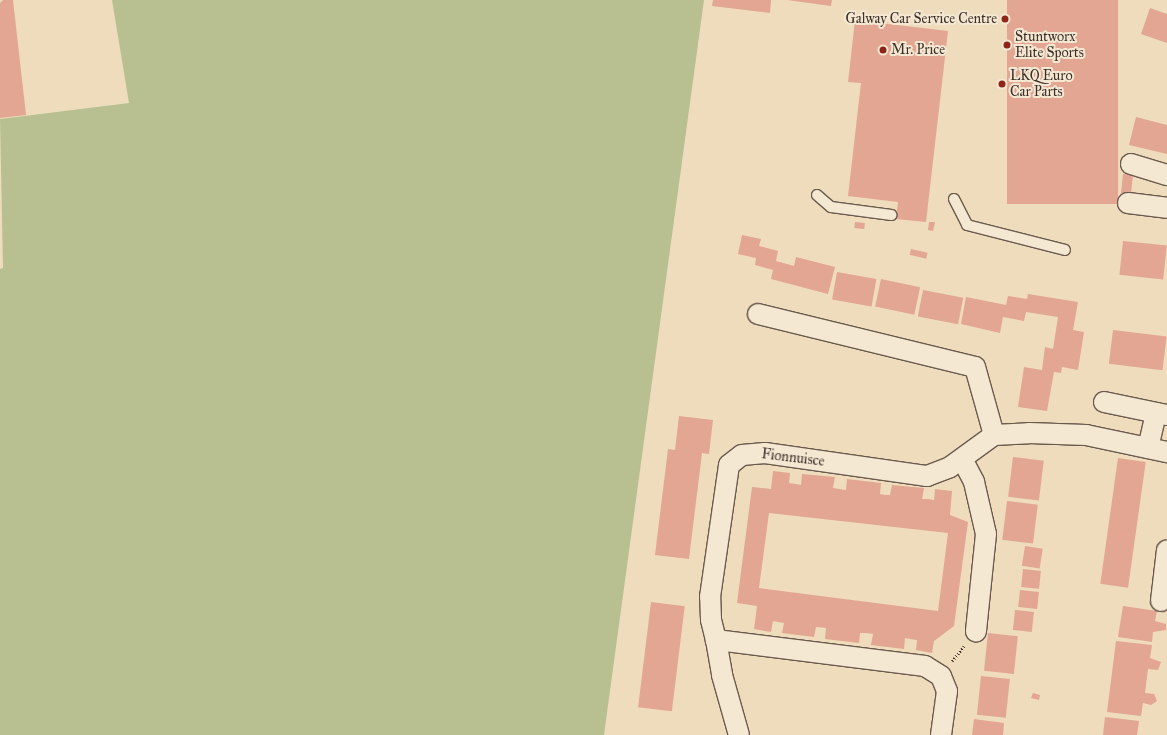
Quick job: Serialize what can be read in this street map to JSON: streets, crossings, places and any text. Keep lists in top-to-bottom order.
{
  "streets": {
    "street": ["Fionnuisce"]
  },
  "places": [
    "Galway Car Service Centre",
    "Stuntworx Elite Sports",
    "Mr. Price",
    "LKQ Euro Car Parts"
  ]
}
